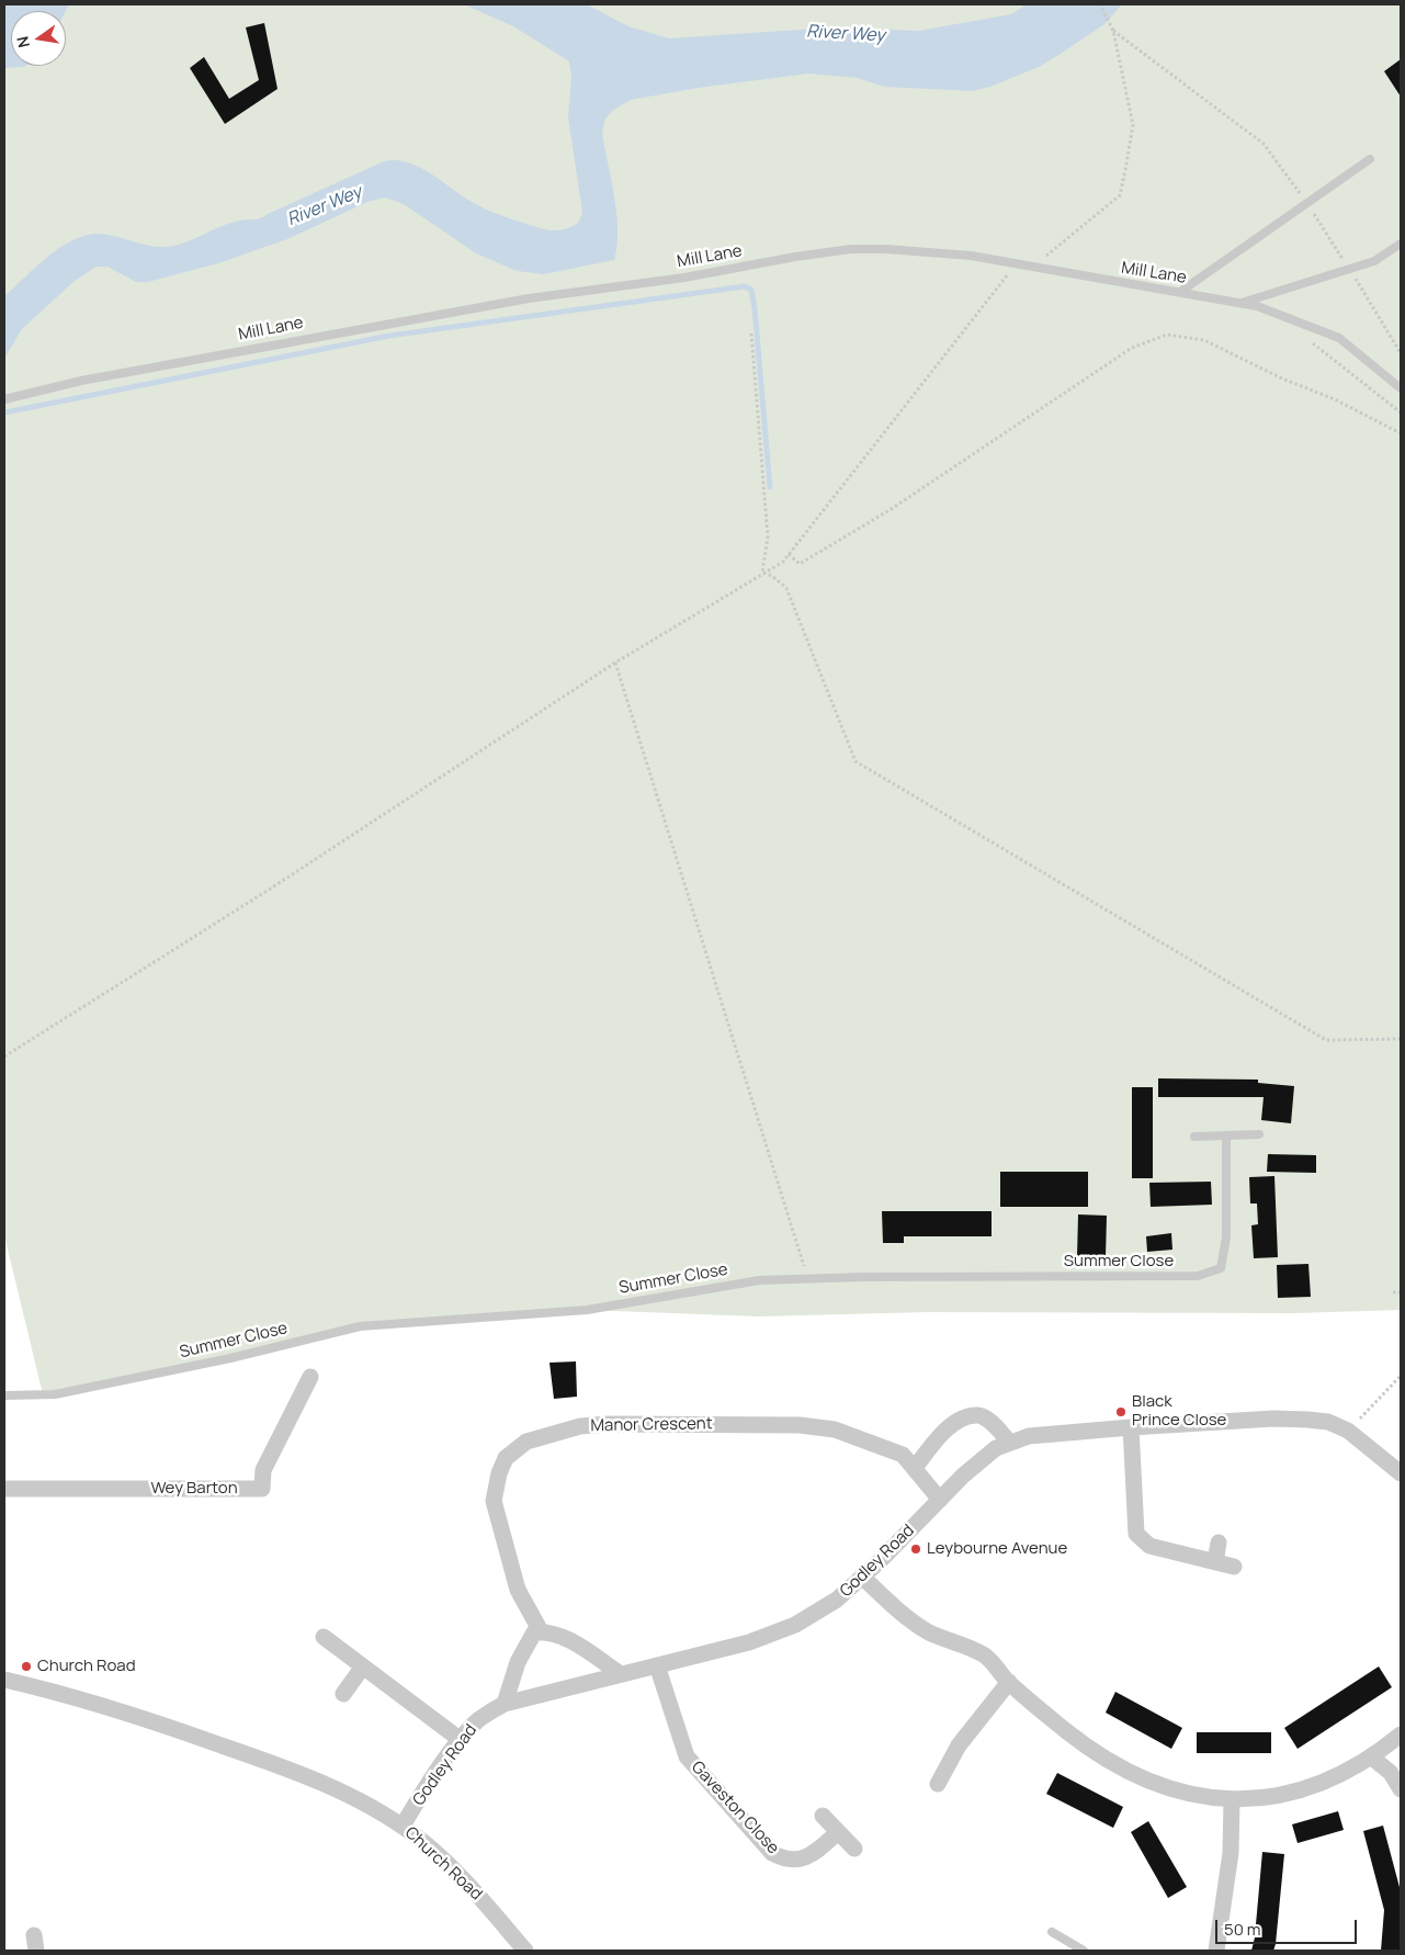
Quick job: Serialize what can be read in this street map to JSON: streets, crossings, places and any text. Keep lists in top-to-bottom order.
{
  "streets": {
    "street": [
      "Manor Crescent",
      "Wey Barton",
      "Godley Road",
      "Gaveston Close",
      "Church Road"
    ],
    "lane": ["Mill Lane", "Summer Close"]
  },
  "crossings": [
    ["Manor Crescent", "Godley Road"],
    ["Godley Road", "Gaveston Close"],
    ["Godley Road", "Church Road"]
  ],
  "water": ["River Wey"],
  "places": ["Black Prince Close", "Leybourne Avenue", "Church Road"],
  "scale_bar": "50 m",
  "north": "left"
}
